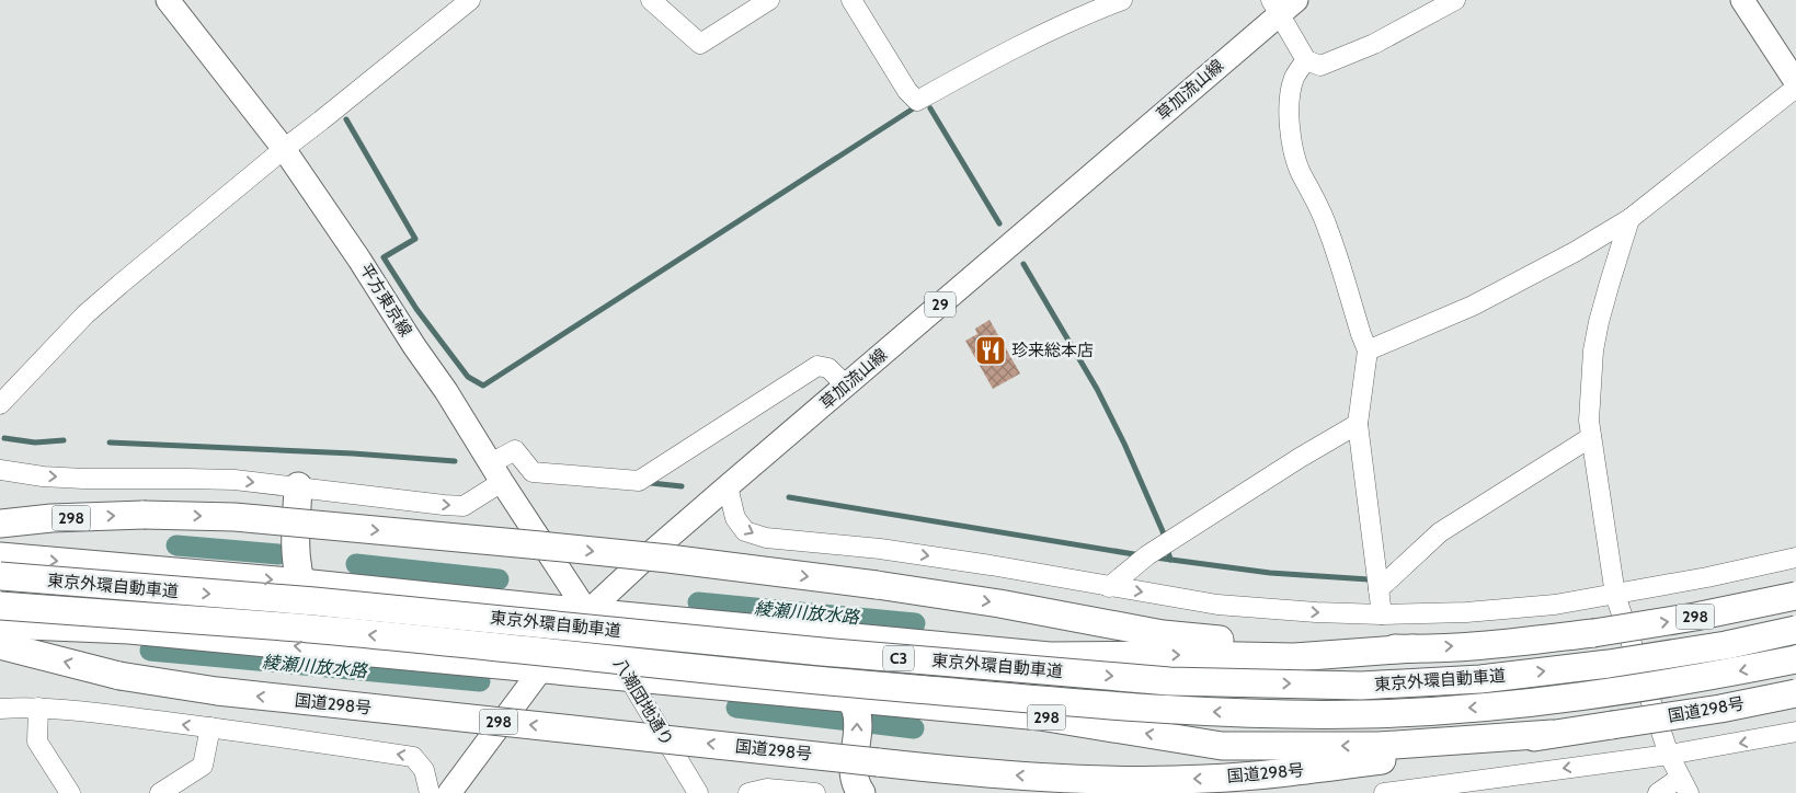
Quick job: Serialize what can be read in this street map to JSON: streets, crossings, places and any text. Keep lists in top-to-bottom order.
{
  "streets": {
    "highway": [
      "298",
      "東京外環自動車道",
      "C3",
      "国道298号"
    ],
    "main road": ["草加流山線", "平方東京線", "29"],
    "street": ["八潮団地通り"]
  },
  "crossings": [
    ["草加流山線", "平方東京線"],
    ["草加流山線", "298"],
    ["草加流山線", "八潮団地通り"],
    ["草加流山線", "国道298号"],
    ["平方東京線", "298"],
    ["平方東京線", "八潮団地通り"],
    ["298", "八潮団地通り"],
    ["八潮団地通り", "国道298号"]
  ],
  "water": ["綾瀬川放水路"],
  "places": {
    "restaurant": ["珍来総本店"]
  }
}
